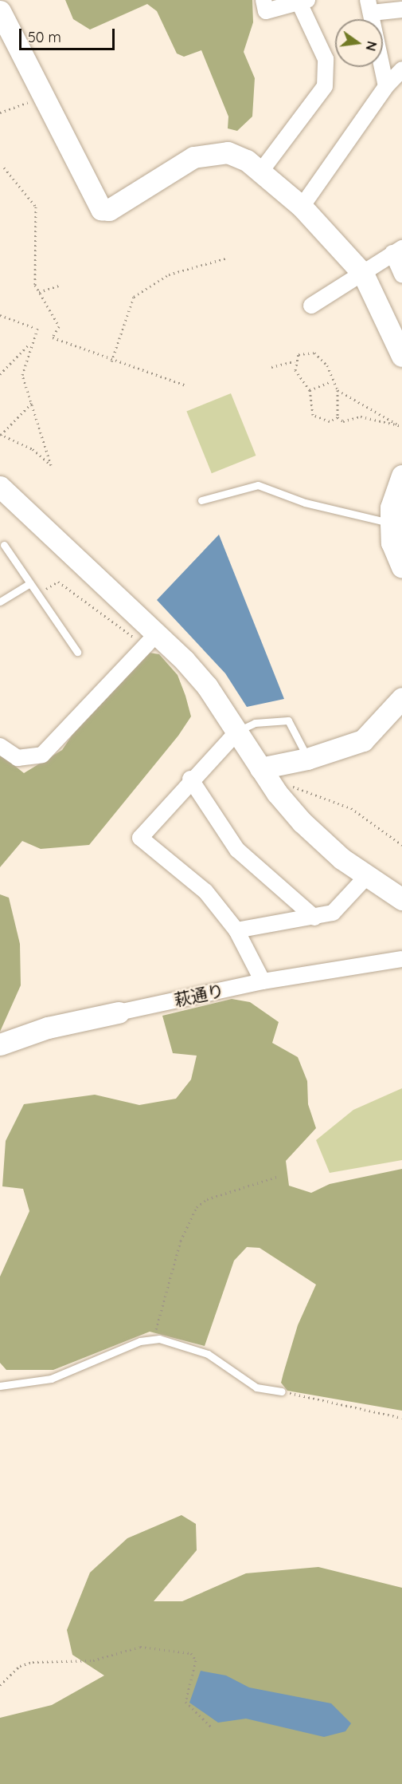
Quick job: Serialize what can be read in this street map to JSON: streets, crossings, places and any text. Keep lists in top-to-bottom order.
{
  "streets": {
    "street": ["萩通り"]
  },
  "scale_bar": "50 m",
  "north": "right"
}
